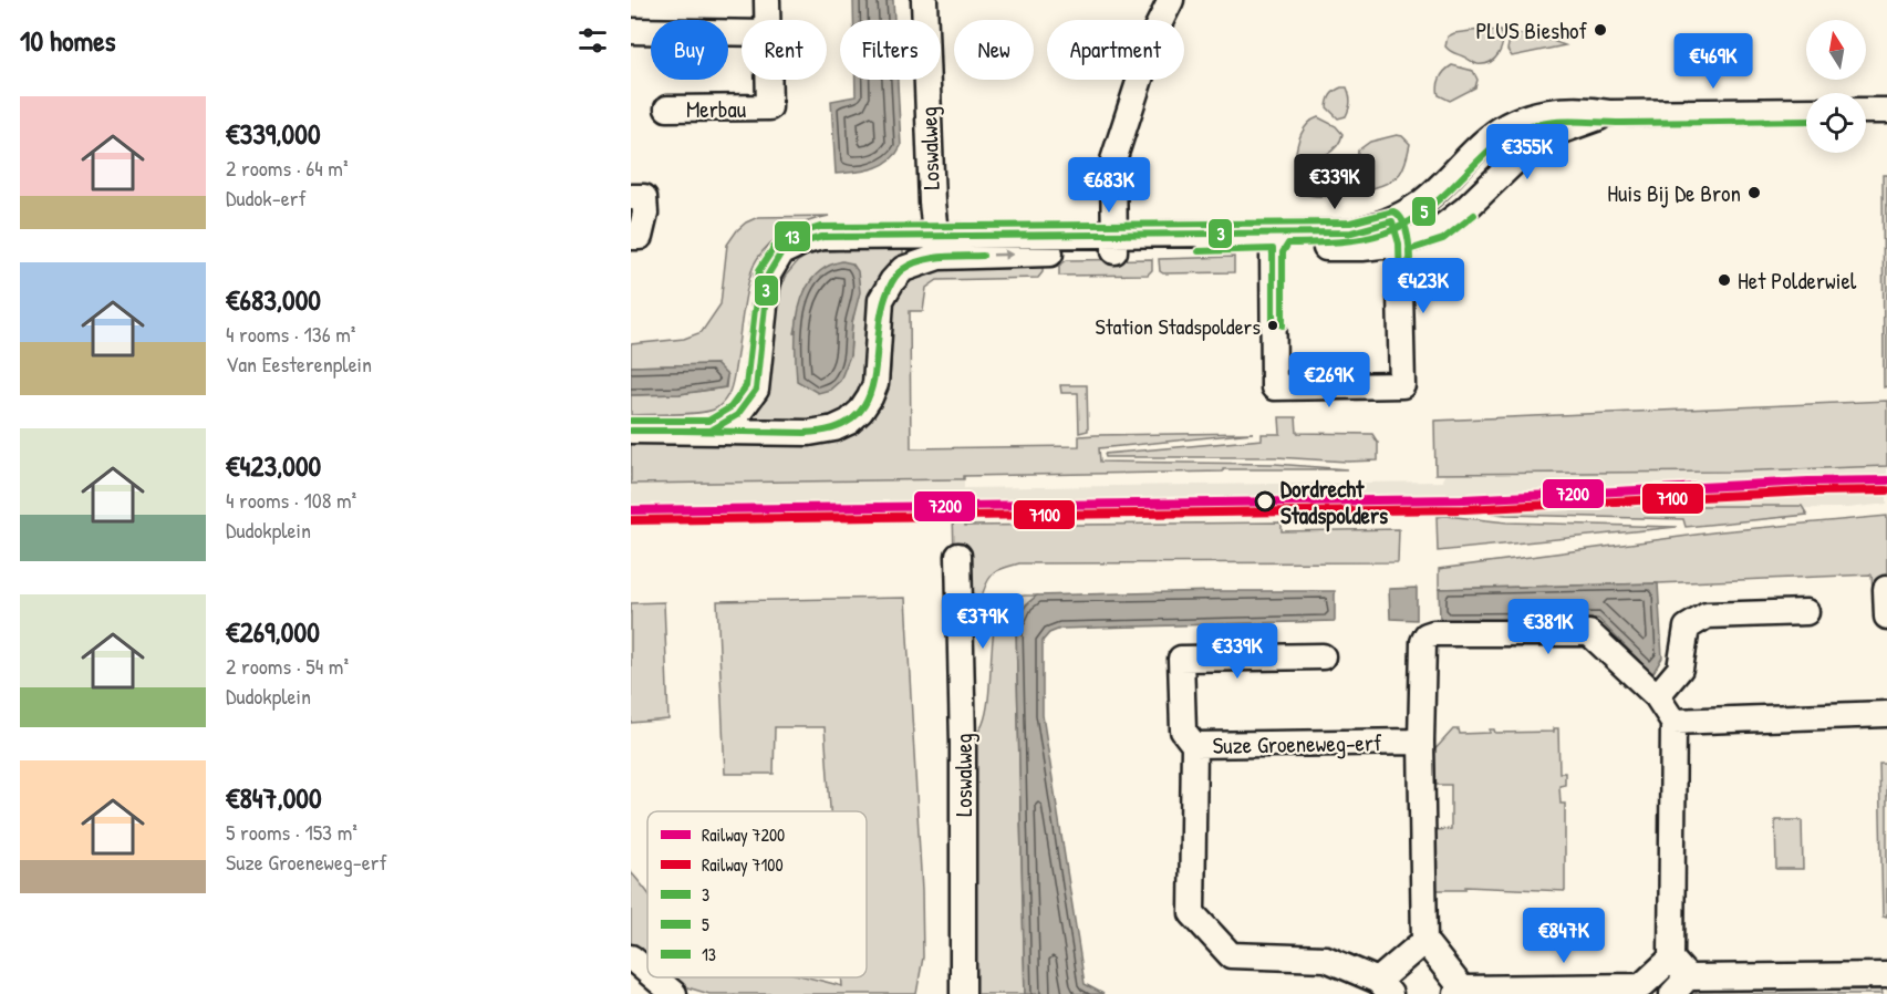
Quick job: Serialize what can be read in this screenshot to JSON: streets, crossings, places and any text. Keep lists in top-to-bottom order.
{
  "streets": {
    "street": ["Merbau", "Loswalweg", "Suze Groeneweg-erf"]
  },
  "places": [
    "PLUS Bieshof",
    "Huis Bij De Bron",
    "Het Polderwiel",
    "Station Stadspolders",
    "Dordrecht Stadspolders"
  ],
  "lines": [
    "transit line 5",
    "transit line 13",
    "transit line 3",
    "rail line 7200",
    "rail line 7100"
  ],
  "legend": [
    "Railway 7200",
    "Railway 7100",
    "3",
    "5",
    "13"
  ],
  "north": "top",
  "page": {
    "heading": "10 homes",
    "chip": [
      "Buy",
      "Rent",
      "Filters",
      "New",
      "Apartment"
    ],
    "price": [
      "€469K",
      "€355K",
      "€339K",
      "€683K",
      "€423K",
      "€269K",
      "€379K",
      "€381K",
      "€339K",
      "€847K"
    ],
    "list": [
      {
        "name": "€339,000",
        "note": "2 rooms · 64 m² · Dudok-erf"
      },
      {
        "name": "€683,000",
        "note": "4 rooms · 136 m² · Van Eesterenplein"
      },
      {
        "name": "€423,000",
        "note": "4 rooms · 108 m² · Dudokplein"
      },
      {
        "name": "€269,000",
        "note": "2 rooms · 54 m² · Dudokplein"
      },
      {
        "name": "€847,000",
        "note": "5 rooms · 153 m² · Suze Groeneweg-erf"
      }
    ]
  }
}
